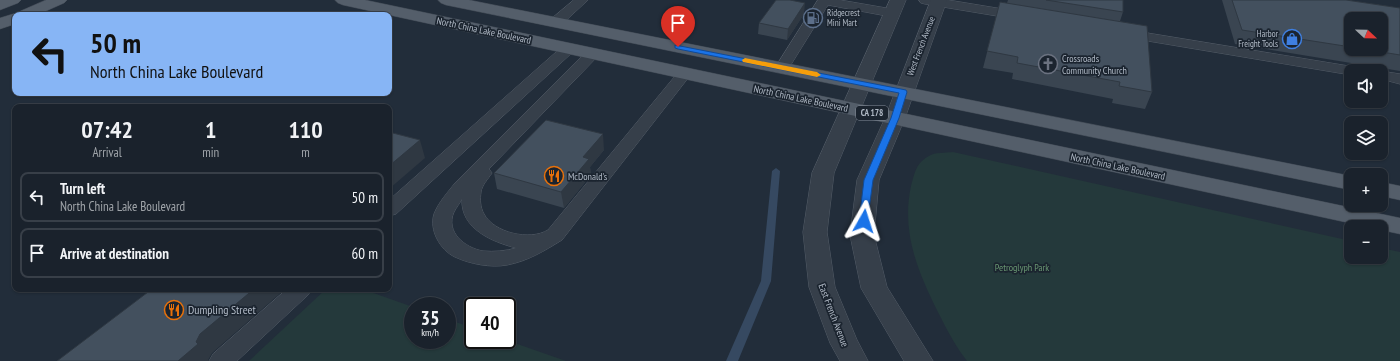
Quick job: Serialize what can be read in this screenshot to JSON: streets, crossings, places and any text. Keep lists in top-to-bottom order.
{
  "streets": {
    "main road": ["North China Lake Boulevard", "CA 178"],
    "street": ["West French Avenue", "East French Avenue"]
  },
  "crossings": [
    ["North China Lake Boulevard", "East French Avenue"]
  ],
  "parks": ["Petroglyph Park"],
  "places": {
    "fuel station": ["Ridgecrest Mini Mart"],
    "shop": ["Harbor Freight Tools"],
    "church": ["Crossroads Community Church"],
    "restaurant": ["McDonald's", "Dumpling Street"]
  },
  "north": "right",
  "page": {
    "map_buttons": ["+", "−"],
    "turn": ["50 m", "North China Lake Boulevard"],
    "eta": [
      "07:42",
      "Arrival",
      "1",
      "min",
      "110",
      "m"
    ],
    "list": [
      {
        "name": "Turn left",
        "note": "North China Lake Boulevard",
        "value": "50 m"
      },
      {
        "name": "Arrive at destination",
        "value": "60 m"
      }
    ],
    "speed": "35 km/h",
    "limit": "40"
  }
}
